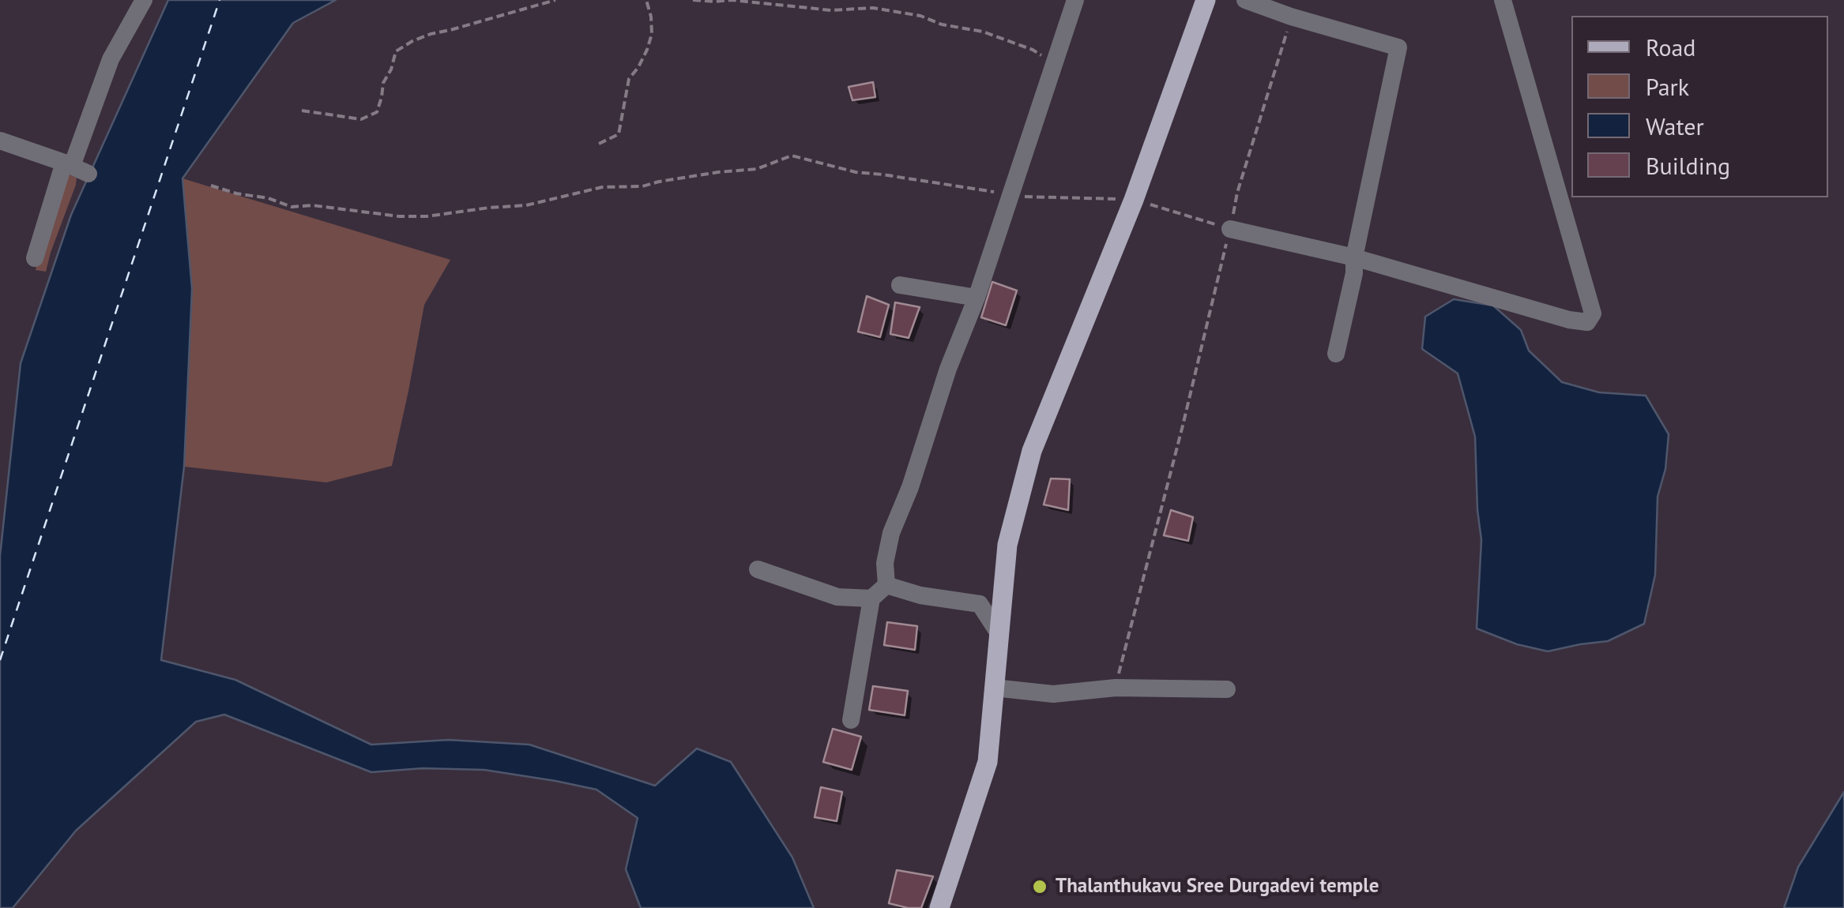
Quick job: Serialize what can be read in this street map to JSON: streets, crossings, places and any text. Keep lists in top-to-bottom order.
{
  "places": ["Thalanthukavu Sree Durgadevi temple"],
  "legend": [
    "Road",
    "Park",
    "Water",
    "Building"
  ]
}
